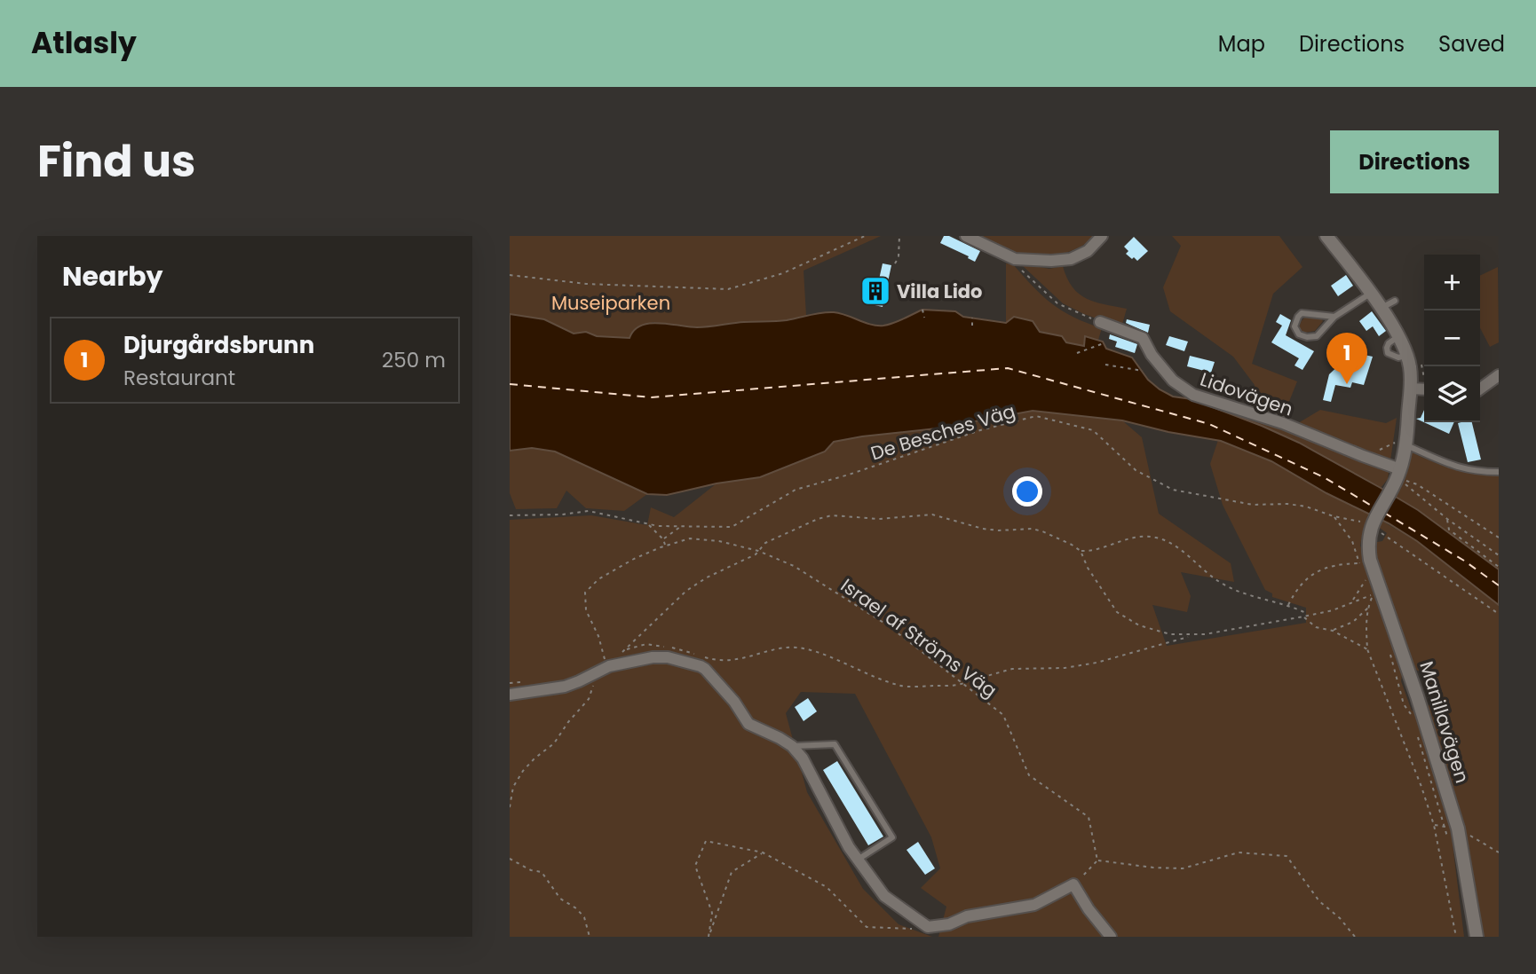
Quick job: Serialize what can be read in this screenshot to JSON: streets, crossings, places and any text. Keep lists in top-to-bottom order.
{
  "streets": {
    "street": ["Lidovägen", "Manillavägen"],
    "path": ["De Besches Väg", "Israel af Ströms Väg"]
  },
  "crossings": [
    ["De Besches Väg", "Manillavägen"]
  ],
  "parks": ["Museiparken"],
  "places": {
    "building": ["Villa Lido"]
  },
  "page": {
    "header": "Atlasly",
    "nav": ["Map", "Directions", "Saved"],
    "title": "Find us",
    "buttons": "Directions",
    "heading": "Nearby",
    "map_buttons": ["+", "−"],
    "list": [
      {
        "mark": "1",
        "name": "Djurgårdsbrunn",
        "note": "Restaurant",
        "value": "250 m"
      }
    ],
    "pins": "1"
  }
}
